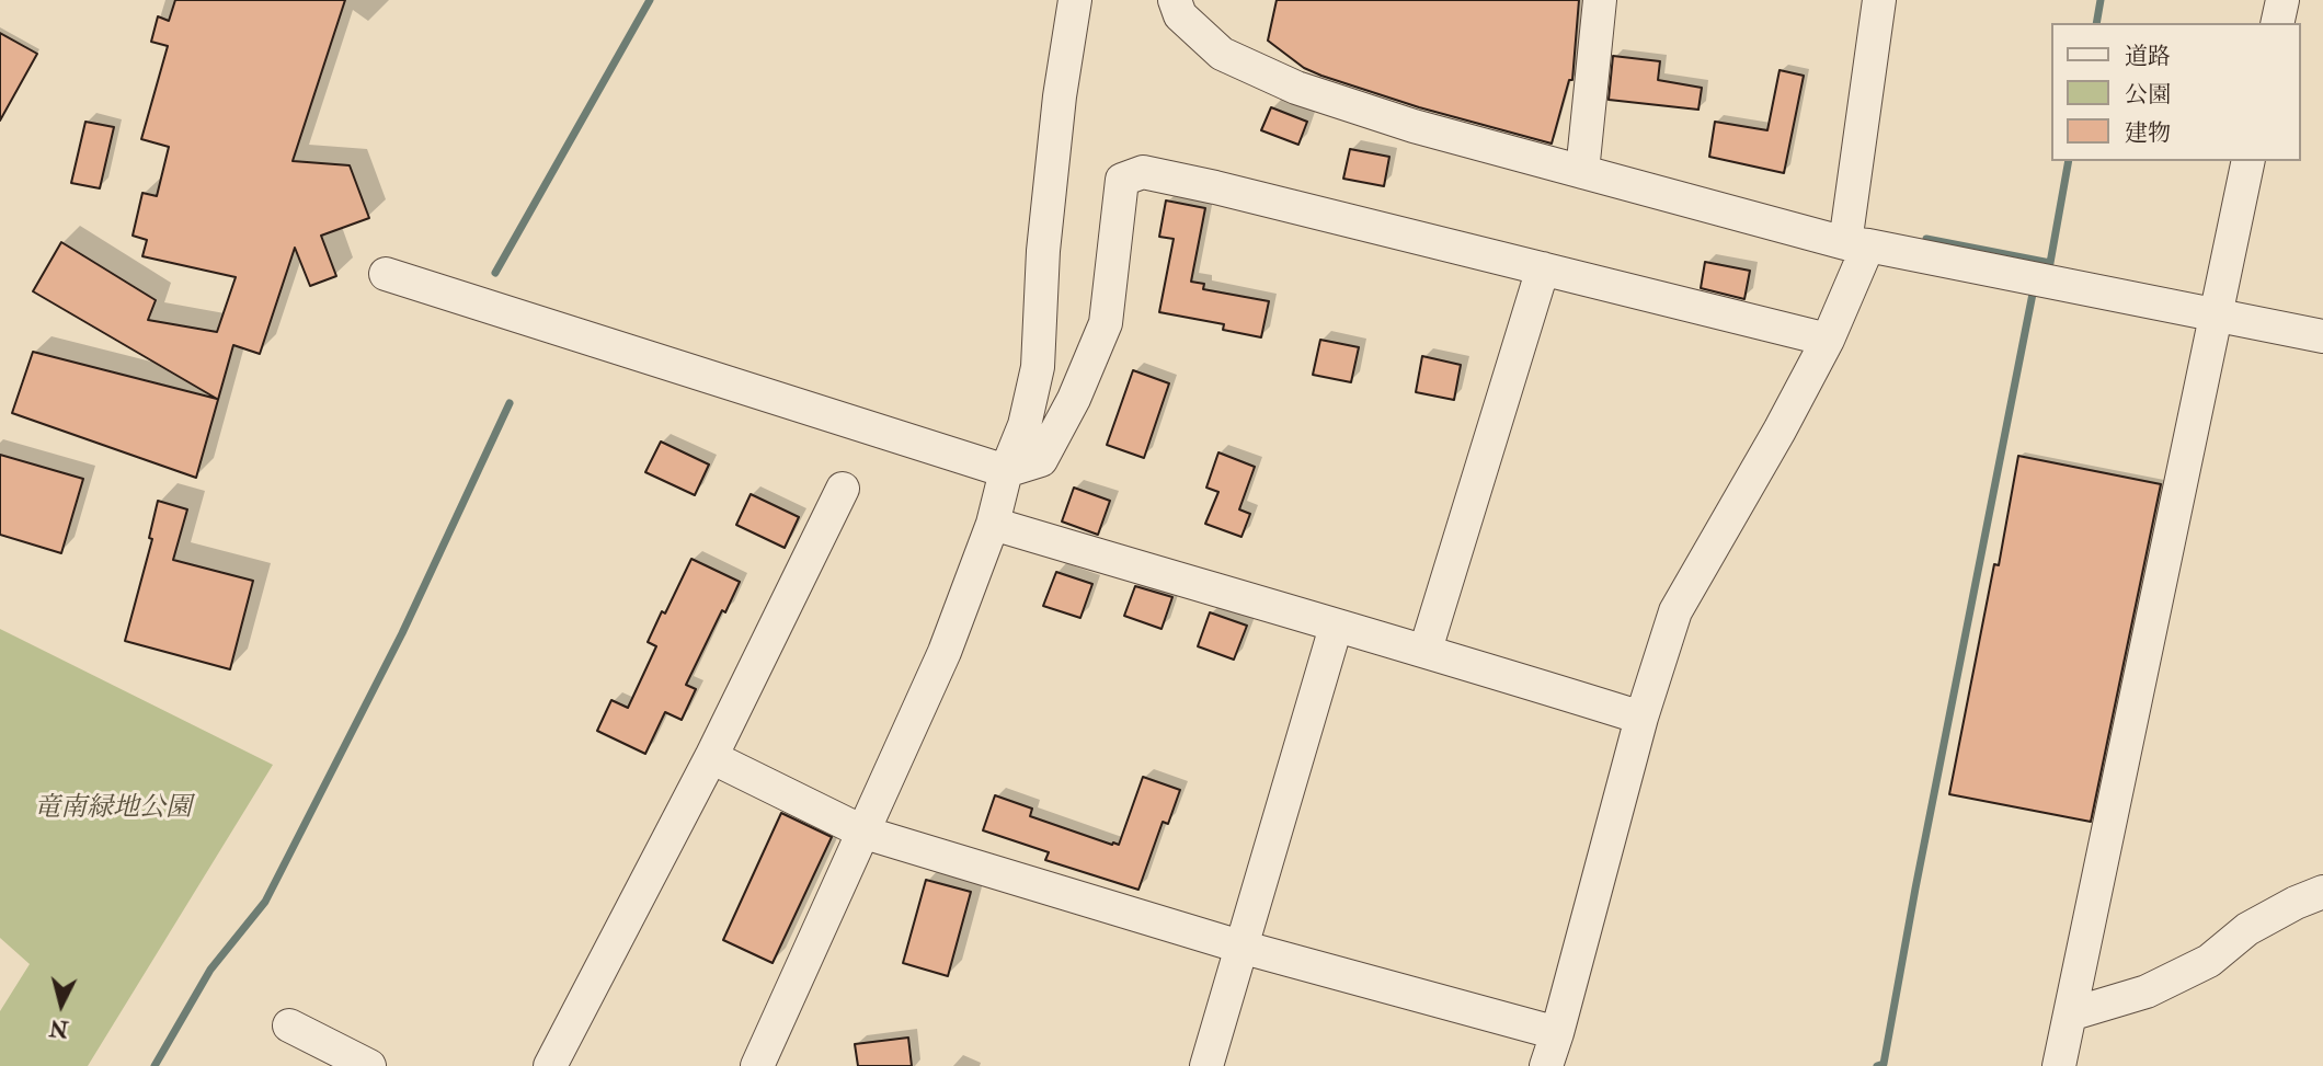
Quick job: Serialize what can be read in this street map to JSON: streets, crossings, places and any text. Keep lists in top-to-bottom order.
{
  "parks": ["竜南緑地公園"],
  "legend": ["道路", "公園", "建物"],
  "north": "bottom"
}
